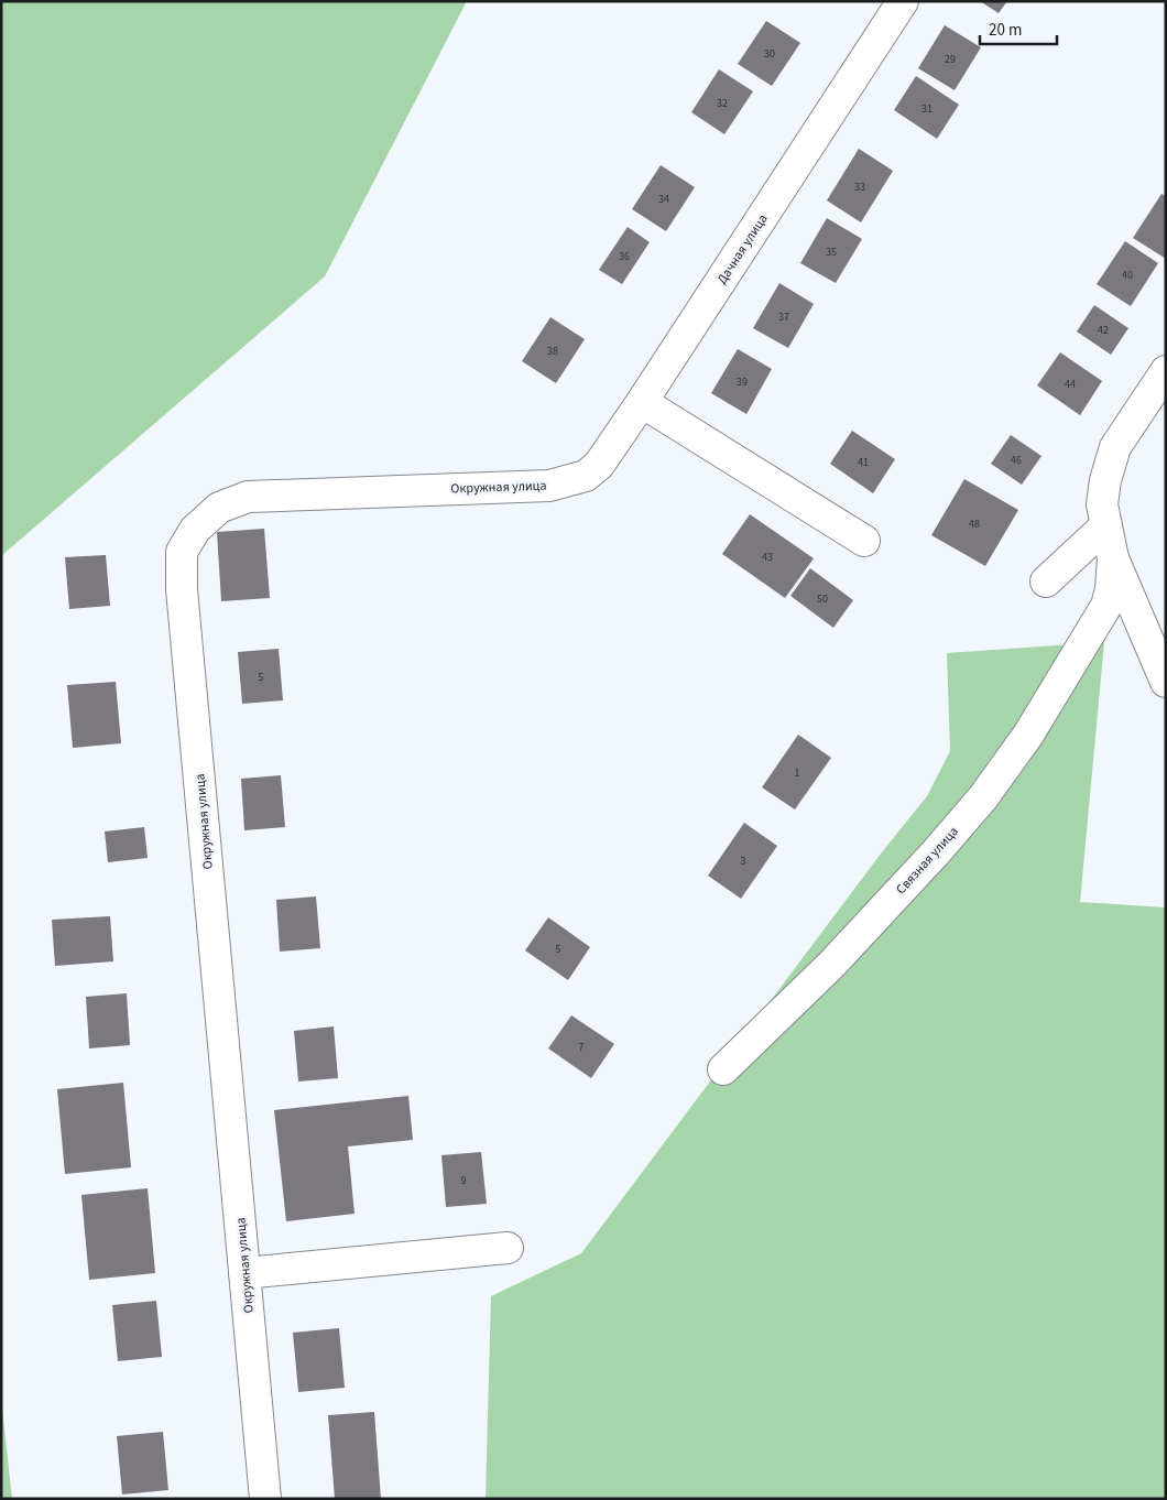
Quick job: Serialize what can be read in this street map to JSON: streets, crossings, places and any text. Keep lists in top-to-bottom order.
{
  "streets": {
    "street": ["Дачная улица", "Окружная улица", "Связная улица"]
  },
  "crossings": [
    ["Дачная улица", "Окружная улица"]
  ],
  "house_numbers": [
    "30",
    "29",
    "32",
    "31",
    "33",
    "34",
    "35",
    "36",
    "40",
    "37",
    "42",
    "38",
    "39",
    "44",
    "46",
    "41",
    "48",
    "43",
    "50",
    "5",
    "1",
    "3",
    "5",
    "7",
    "9"
  ],
  "scale_bar": "20 m"
}
